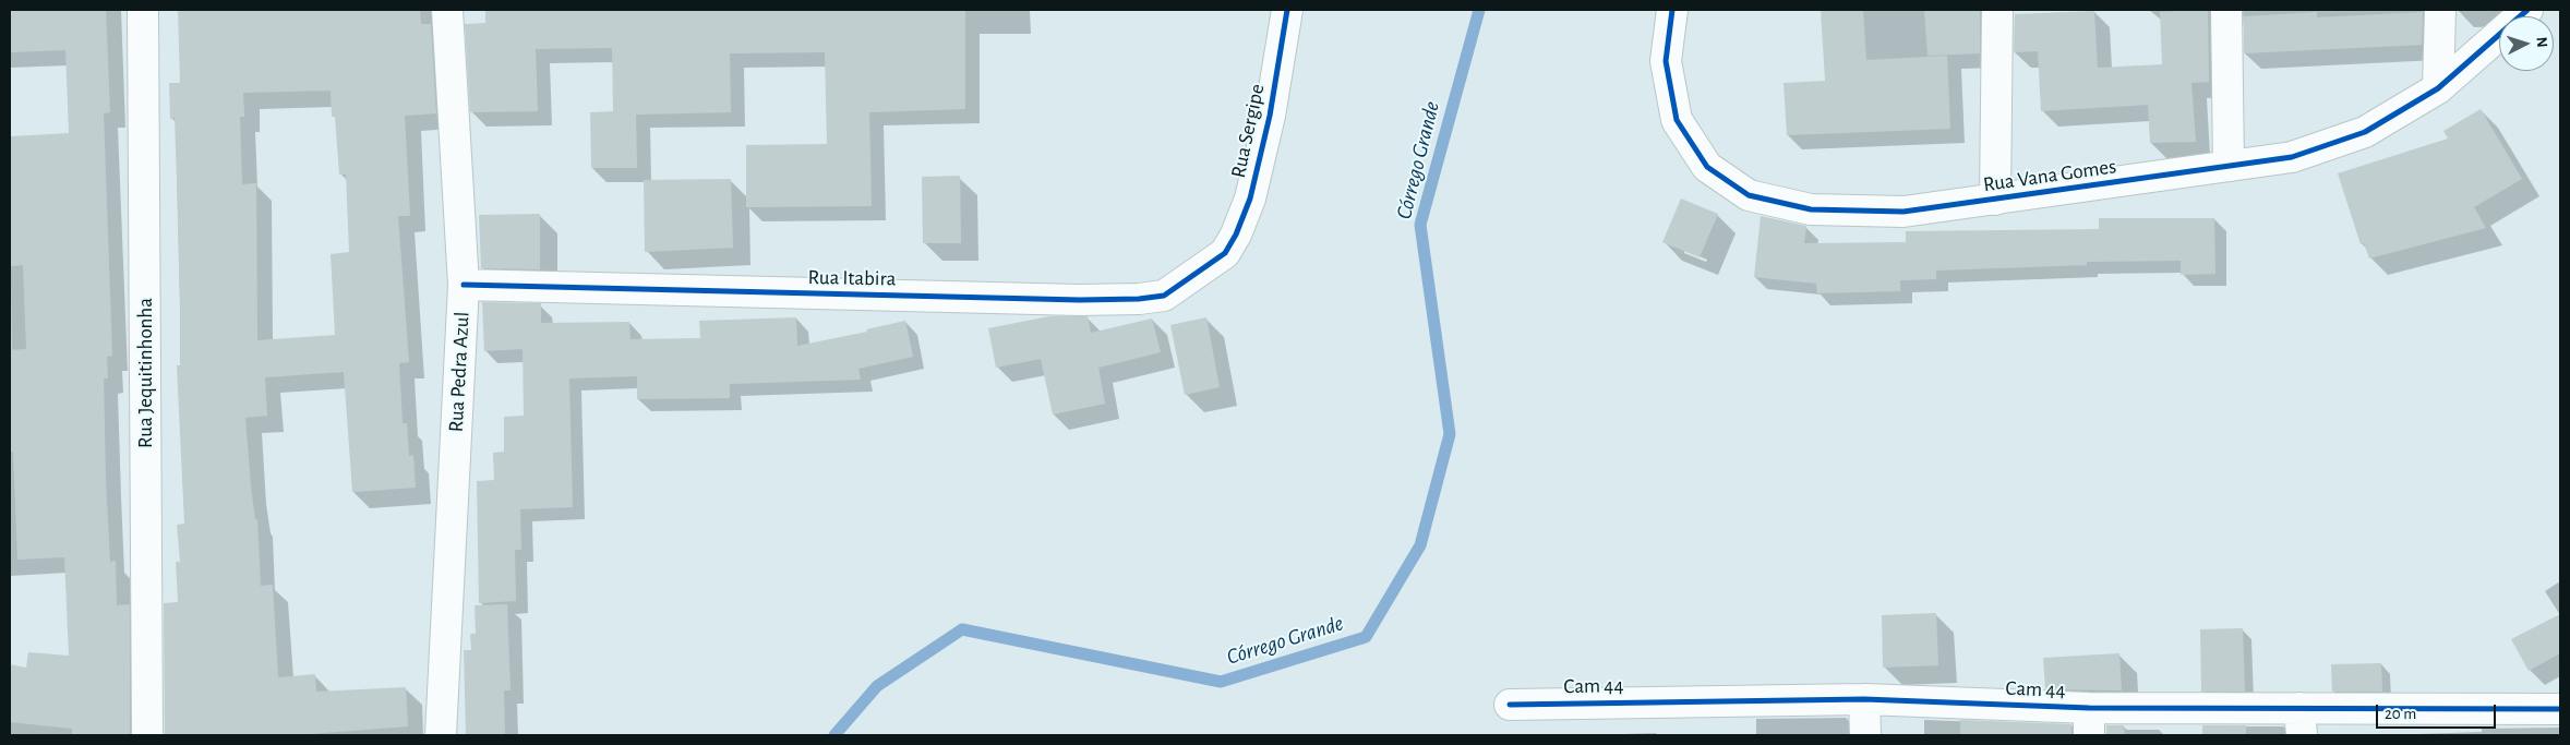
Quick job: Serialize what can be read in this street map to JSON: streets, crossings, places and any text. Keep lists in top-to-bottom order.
{
  "streets": {
    "street": [
      "Rua Sergipe",
      "Rua Vana Gomes",
      "Rua Itabira",
      "Rua Pedra Azul",
      "Rua Jequitinhonha",
      "Cam 44"
    ]
  },
  "crossings": [
    ["Rua Sergipe", "Rua Itabira"],
    ["Rua Itabira", "Rua Pedra Azul"]
  ],
  "water": ["Córrego Grande"],
  "scale_bar": "20 m",
  "north": "right"
}
